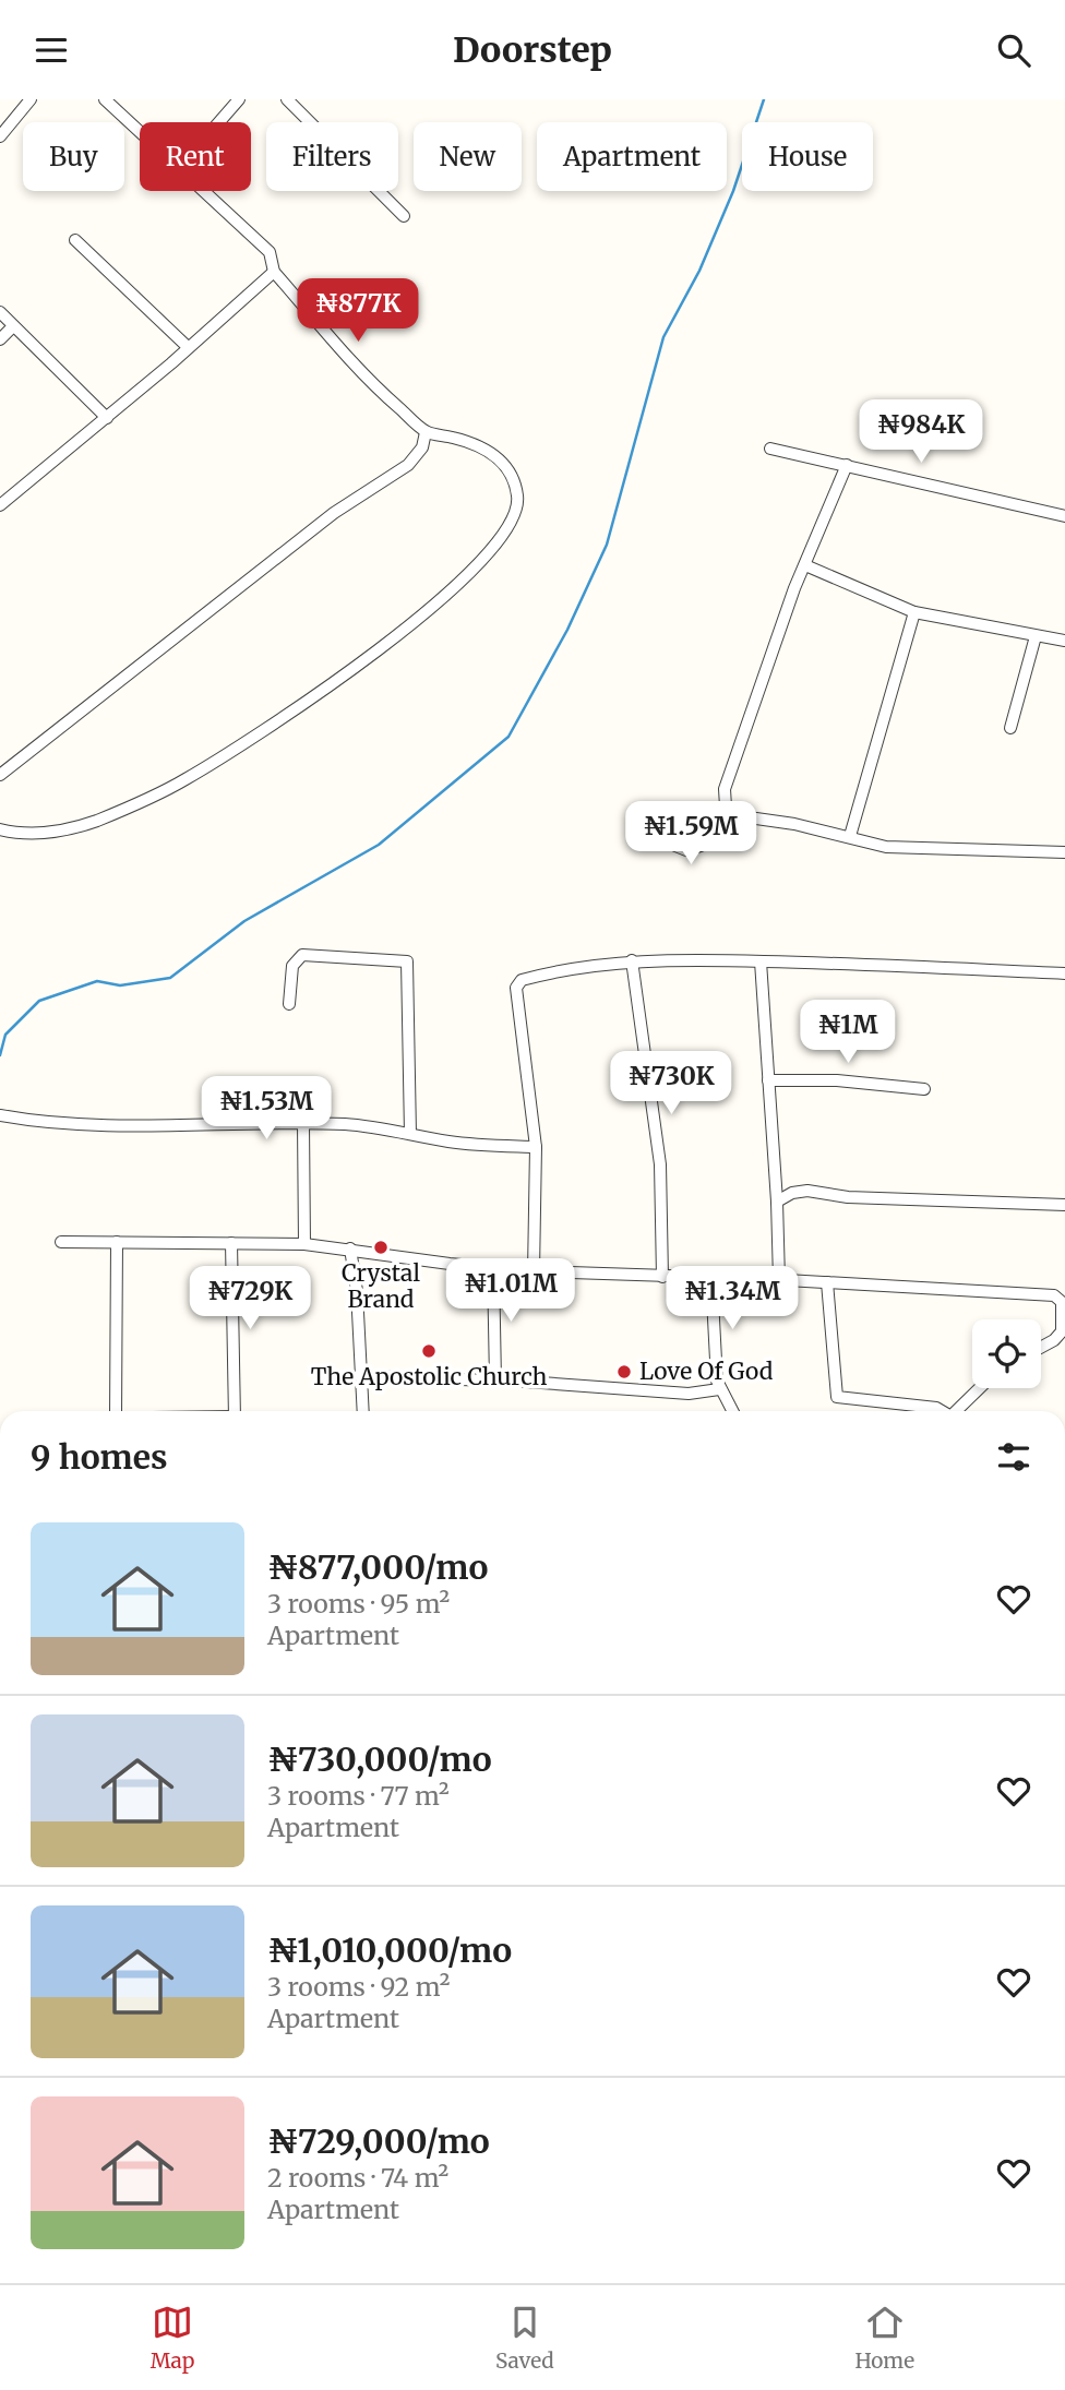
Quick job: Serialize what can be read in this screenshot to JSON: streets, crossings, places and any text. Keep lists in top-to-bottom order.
{
  "places": ["Crystal Brand", "The Apostolic Church", "Love Of God"],
  "page": {
    "header": "Doorstep",
    "chip": [
      "Buy",
      "Rent",
      "Filters",
      "New",
      "Apartment",
      "House"
    ],
    "price": [
      "₦877K",
      "₦984K",
      "₦1.59M",
      "₦1M",
      "₦730K",
      "₦1.53M",
      "₦1.01M",
      "₦729K",
      "₦1.34M"
    ],
    "heading": "9 homes",
    "list": [
      {
        "name": "₦877,000/mo",
        "note": "3 rooms · 95 m² · Apartment"
      },
      {
        "name": "₦730,000/mo",
        "note": "3 rooms · 77 m² · Apartment"
      },
      {
        "name": "₦1,010,000/mo",
        "note": "3 rooms · 92 m² · Apartment"
      },
      {
        "name": "₦729,000/mo",
        "note": "2 rooms · 74 m² · Apartment"
      }
    ],
    "tabs": ["Map", "Saved", "Home"]
  }
}
